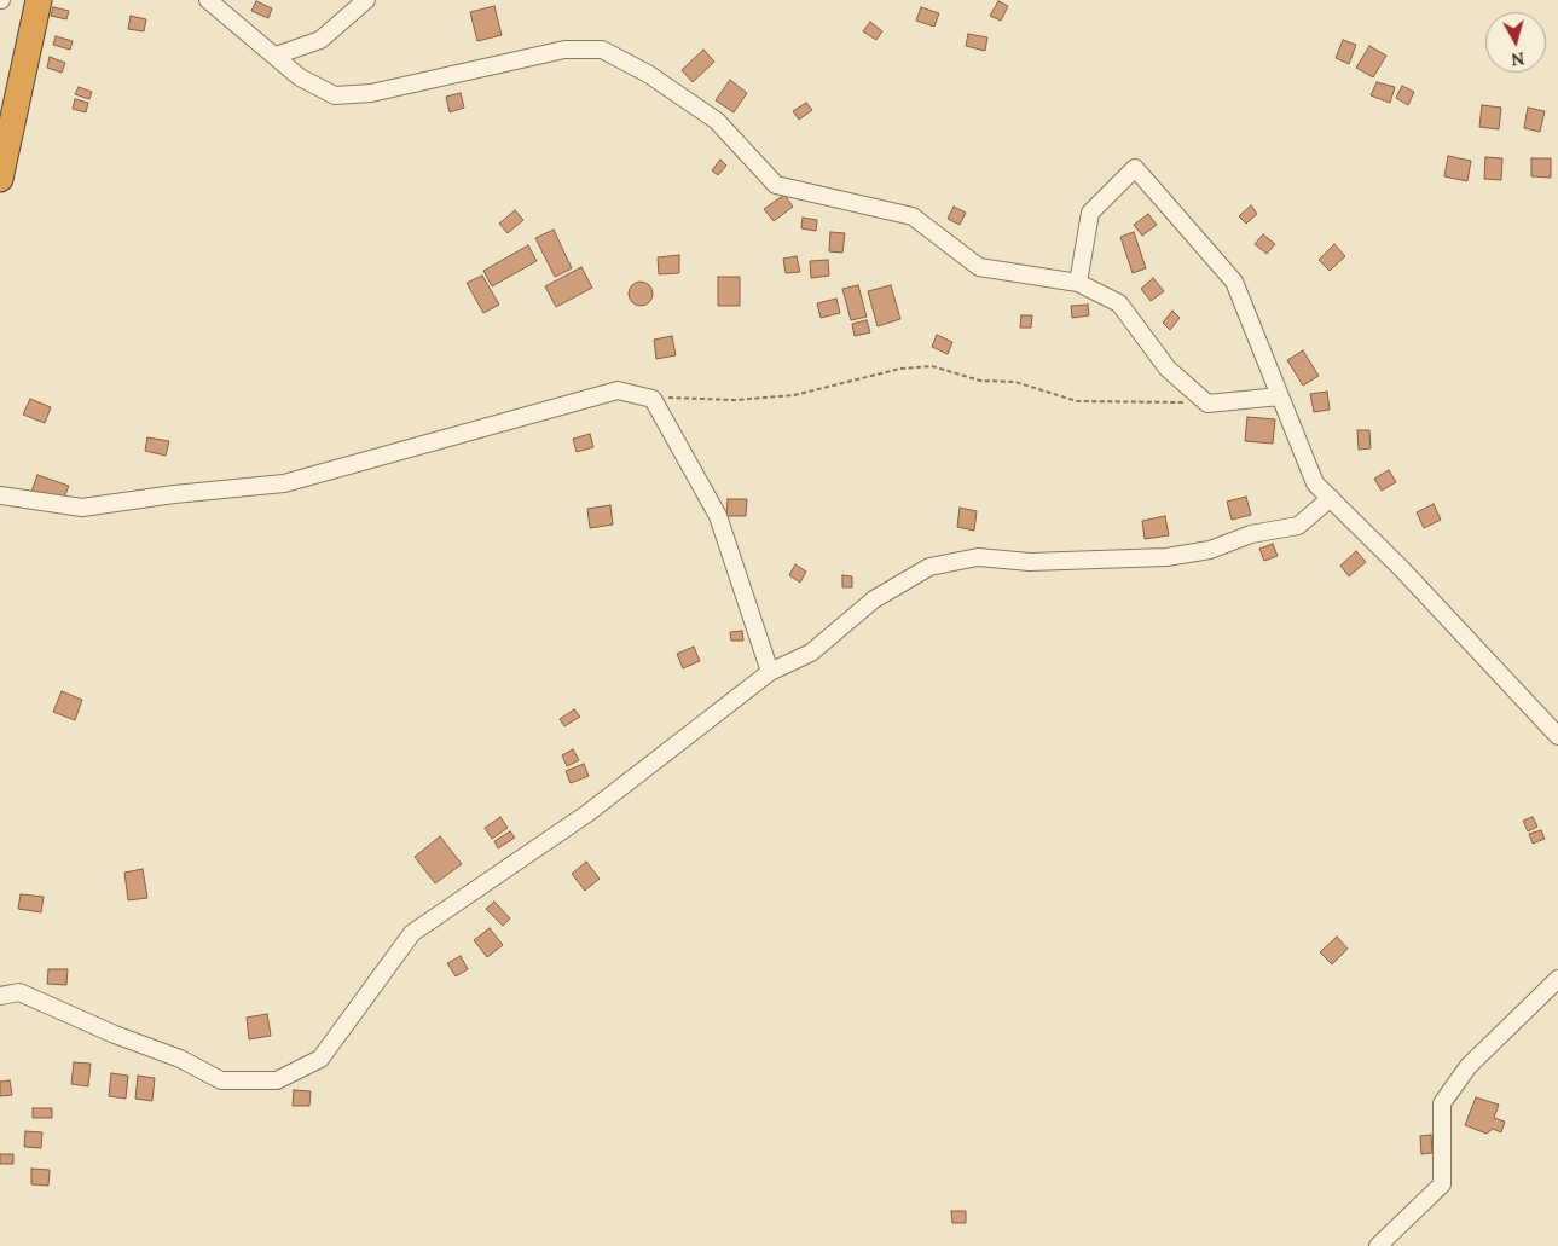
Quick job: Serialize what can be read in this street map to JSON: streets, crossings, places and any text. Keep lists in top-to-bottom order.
{
  "north": "bottom"
}
